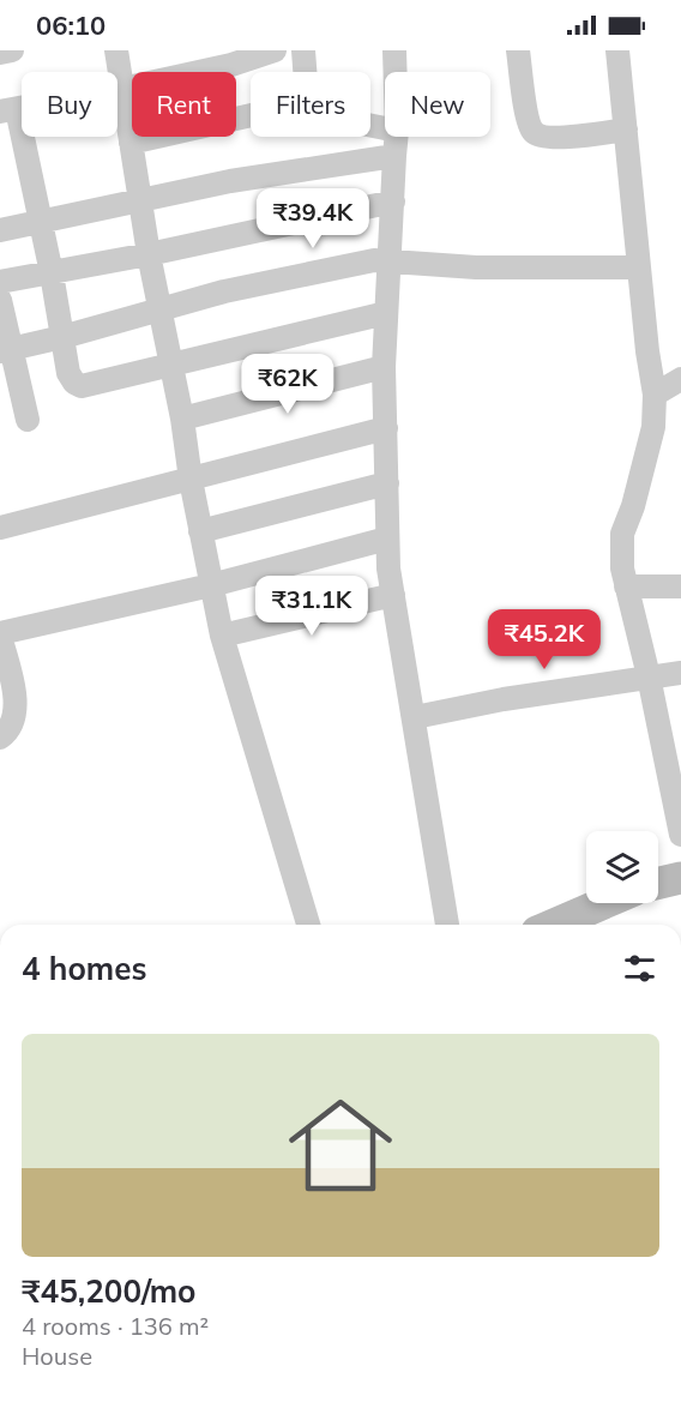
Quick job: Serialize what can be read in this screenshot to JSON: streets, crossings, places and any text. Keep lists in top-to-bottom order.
{
  "page": {
    "status": "06:10",
    "chip": [
      "Buy",
      "Rent",
      "Filters",
      "New"
    ],
    "price": [
      "₹39.4K",
      "₹62K",
      "₹31.1K",
      "₹45.2K"
    ],
    "heading": "4 homes",
    "list": [
      {
        "name": "₹45,200/mo",
        "note": "4 rooms · 136 m² · House"
      }
    ]
  }
}
